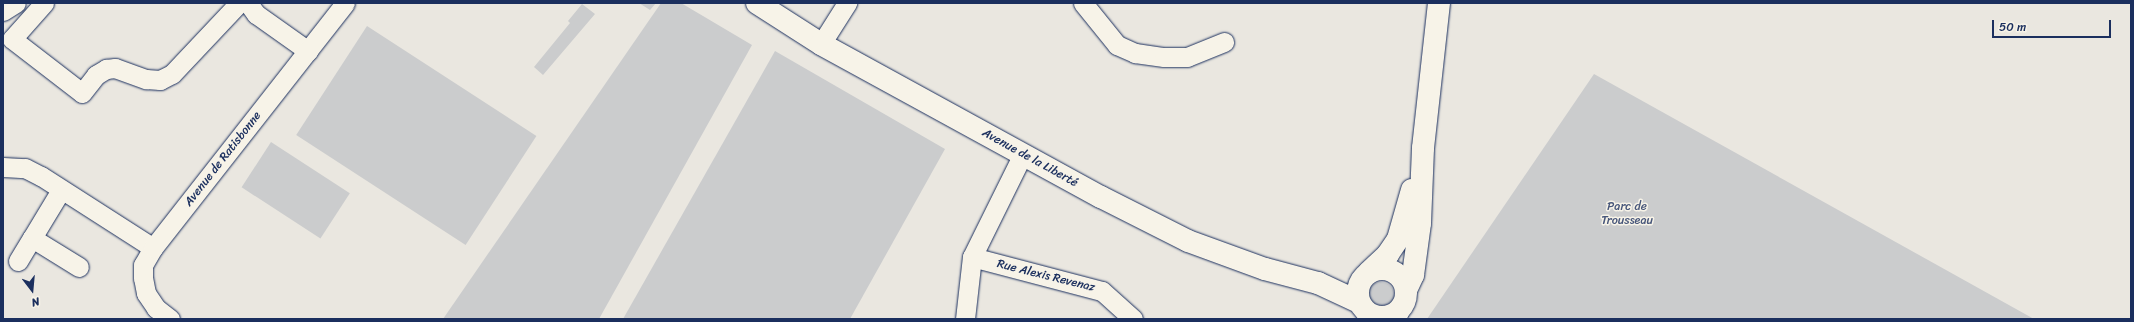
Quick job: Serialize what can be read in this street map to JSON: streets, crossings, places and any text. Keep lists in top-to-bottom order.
{
  "streets": {
    "street": ["Avenue de la Liberté", "Avenue de Ratisbonne", "Rue Alexis Revenaz"]
  },
  "parks": ["Parc de Trousseau"],
  "scale_bar": "50 m",
  "north": "bottom"
}
